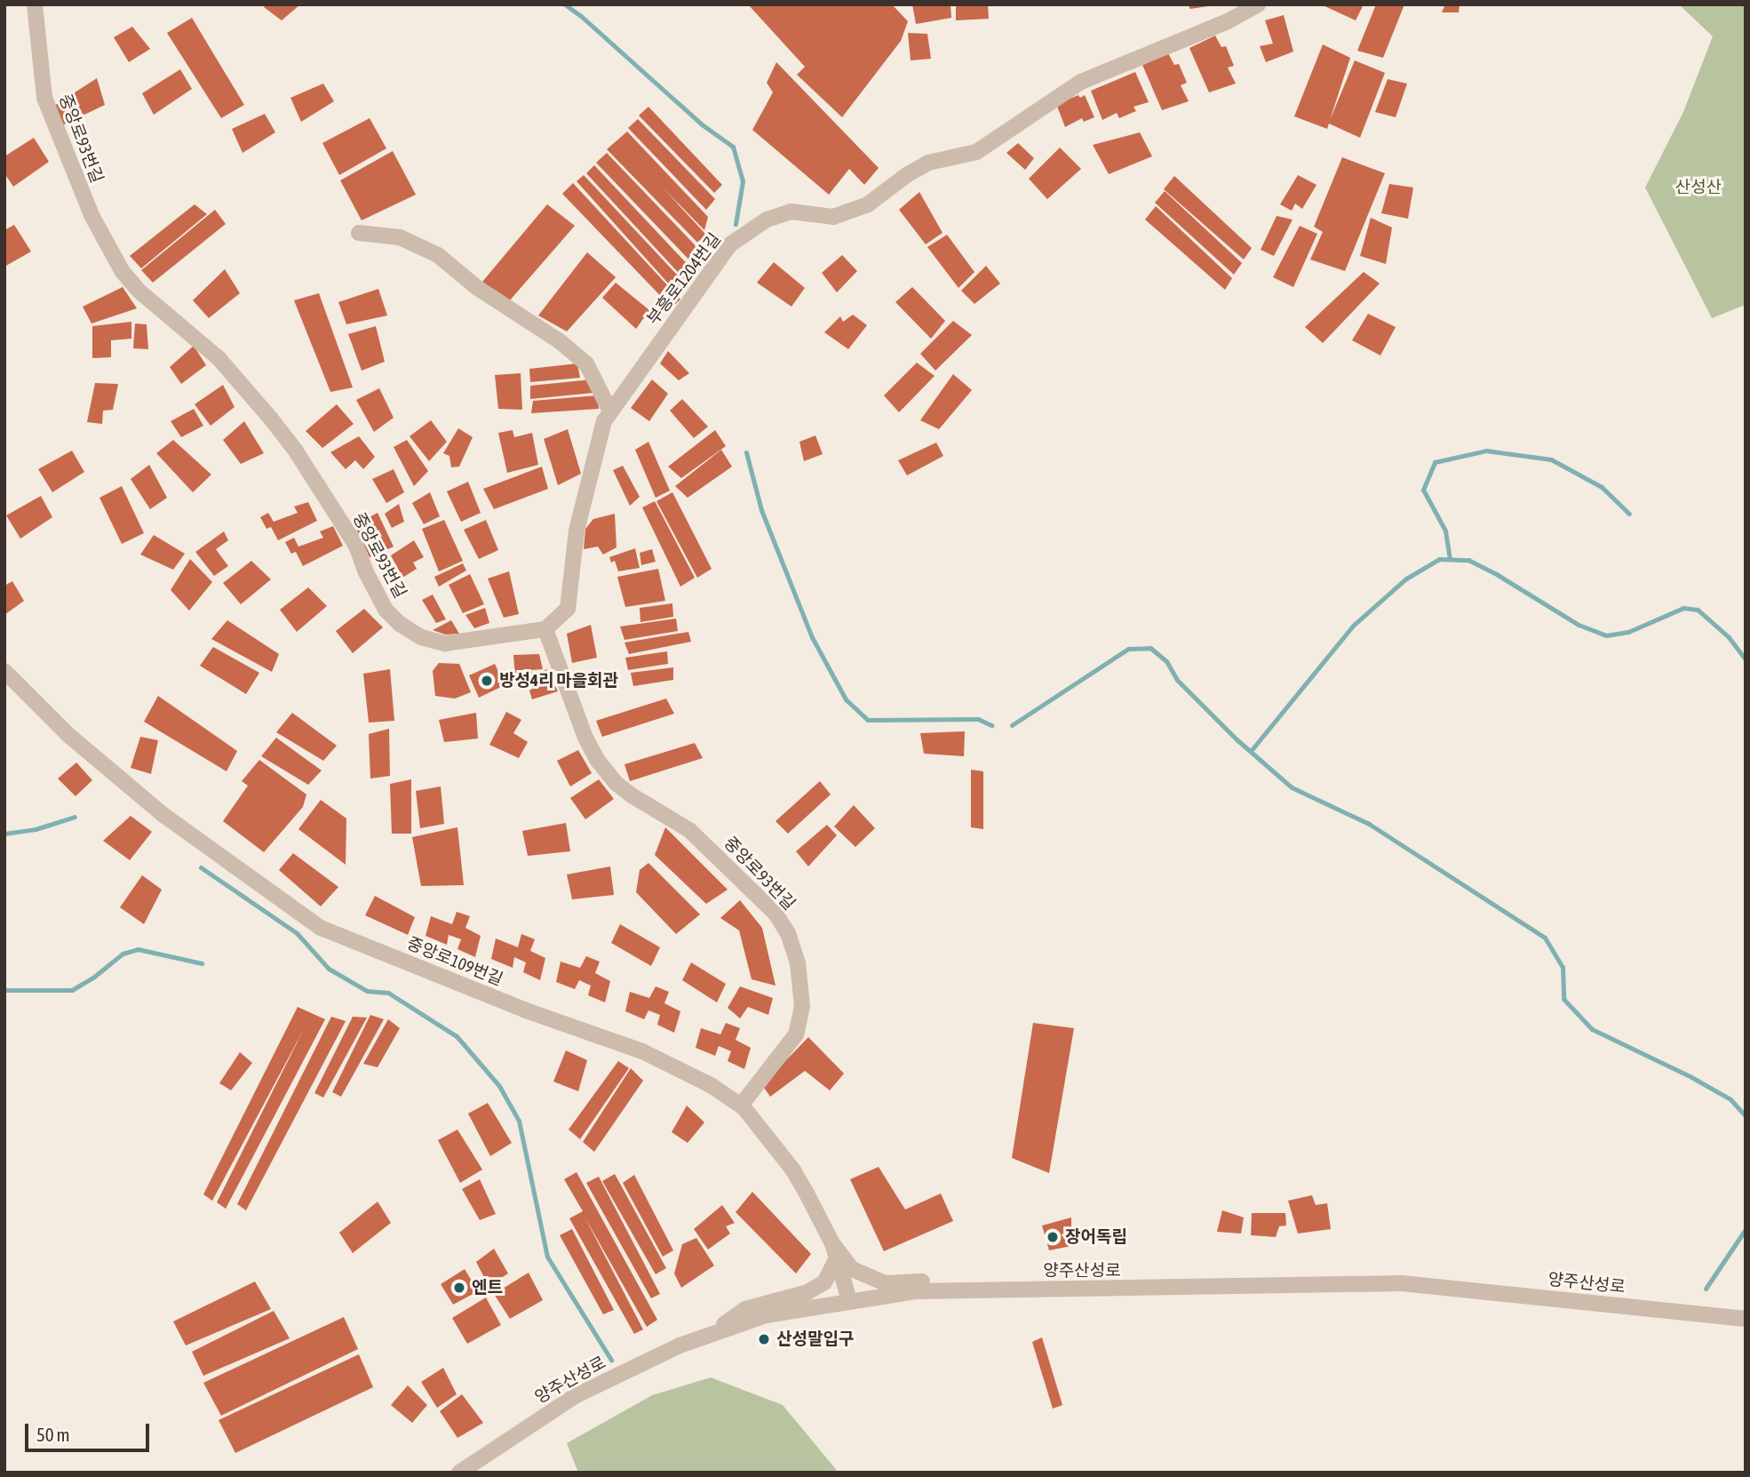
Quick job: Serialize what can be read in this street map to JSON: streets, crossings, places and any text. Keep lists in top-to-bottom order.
{
  "streets": {
    "street": [
      "중앙로93번길",
      "부흥로1204번길",
      "중앙로109번길",
      "양주산성로"
    ]
  },
  "crossings": [
    ["중앙로93번길", "부흥로1204번길"],
    ["중앙로93번길", "중앙로109번길"],
    ["중앙로109번길", "양주산성로"]
  ],
  "parks": ["산성산"],
  "places": [
    "방성4리 마을회관",
    "장어독립",
    "엔트",
    "산성말입구"
  ],
  "scale_bar": "50 m"
}
